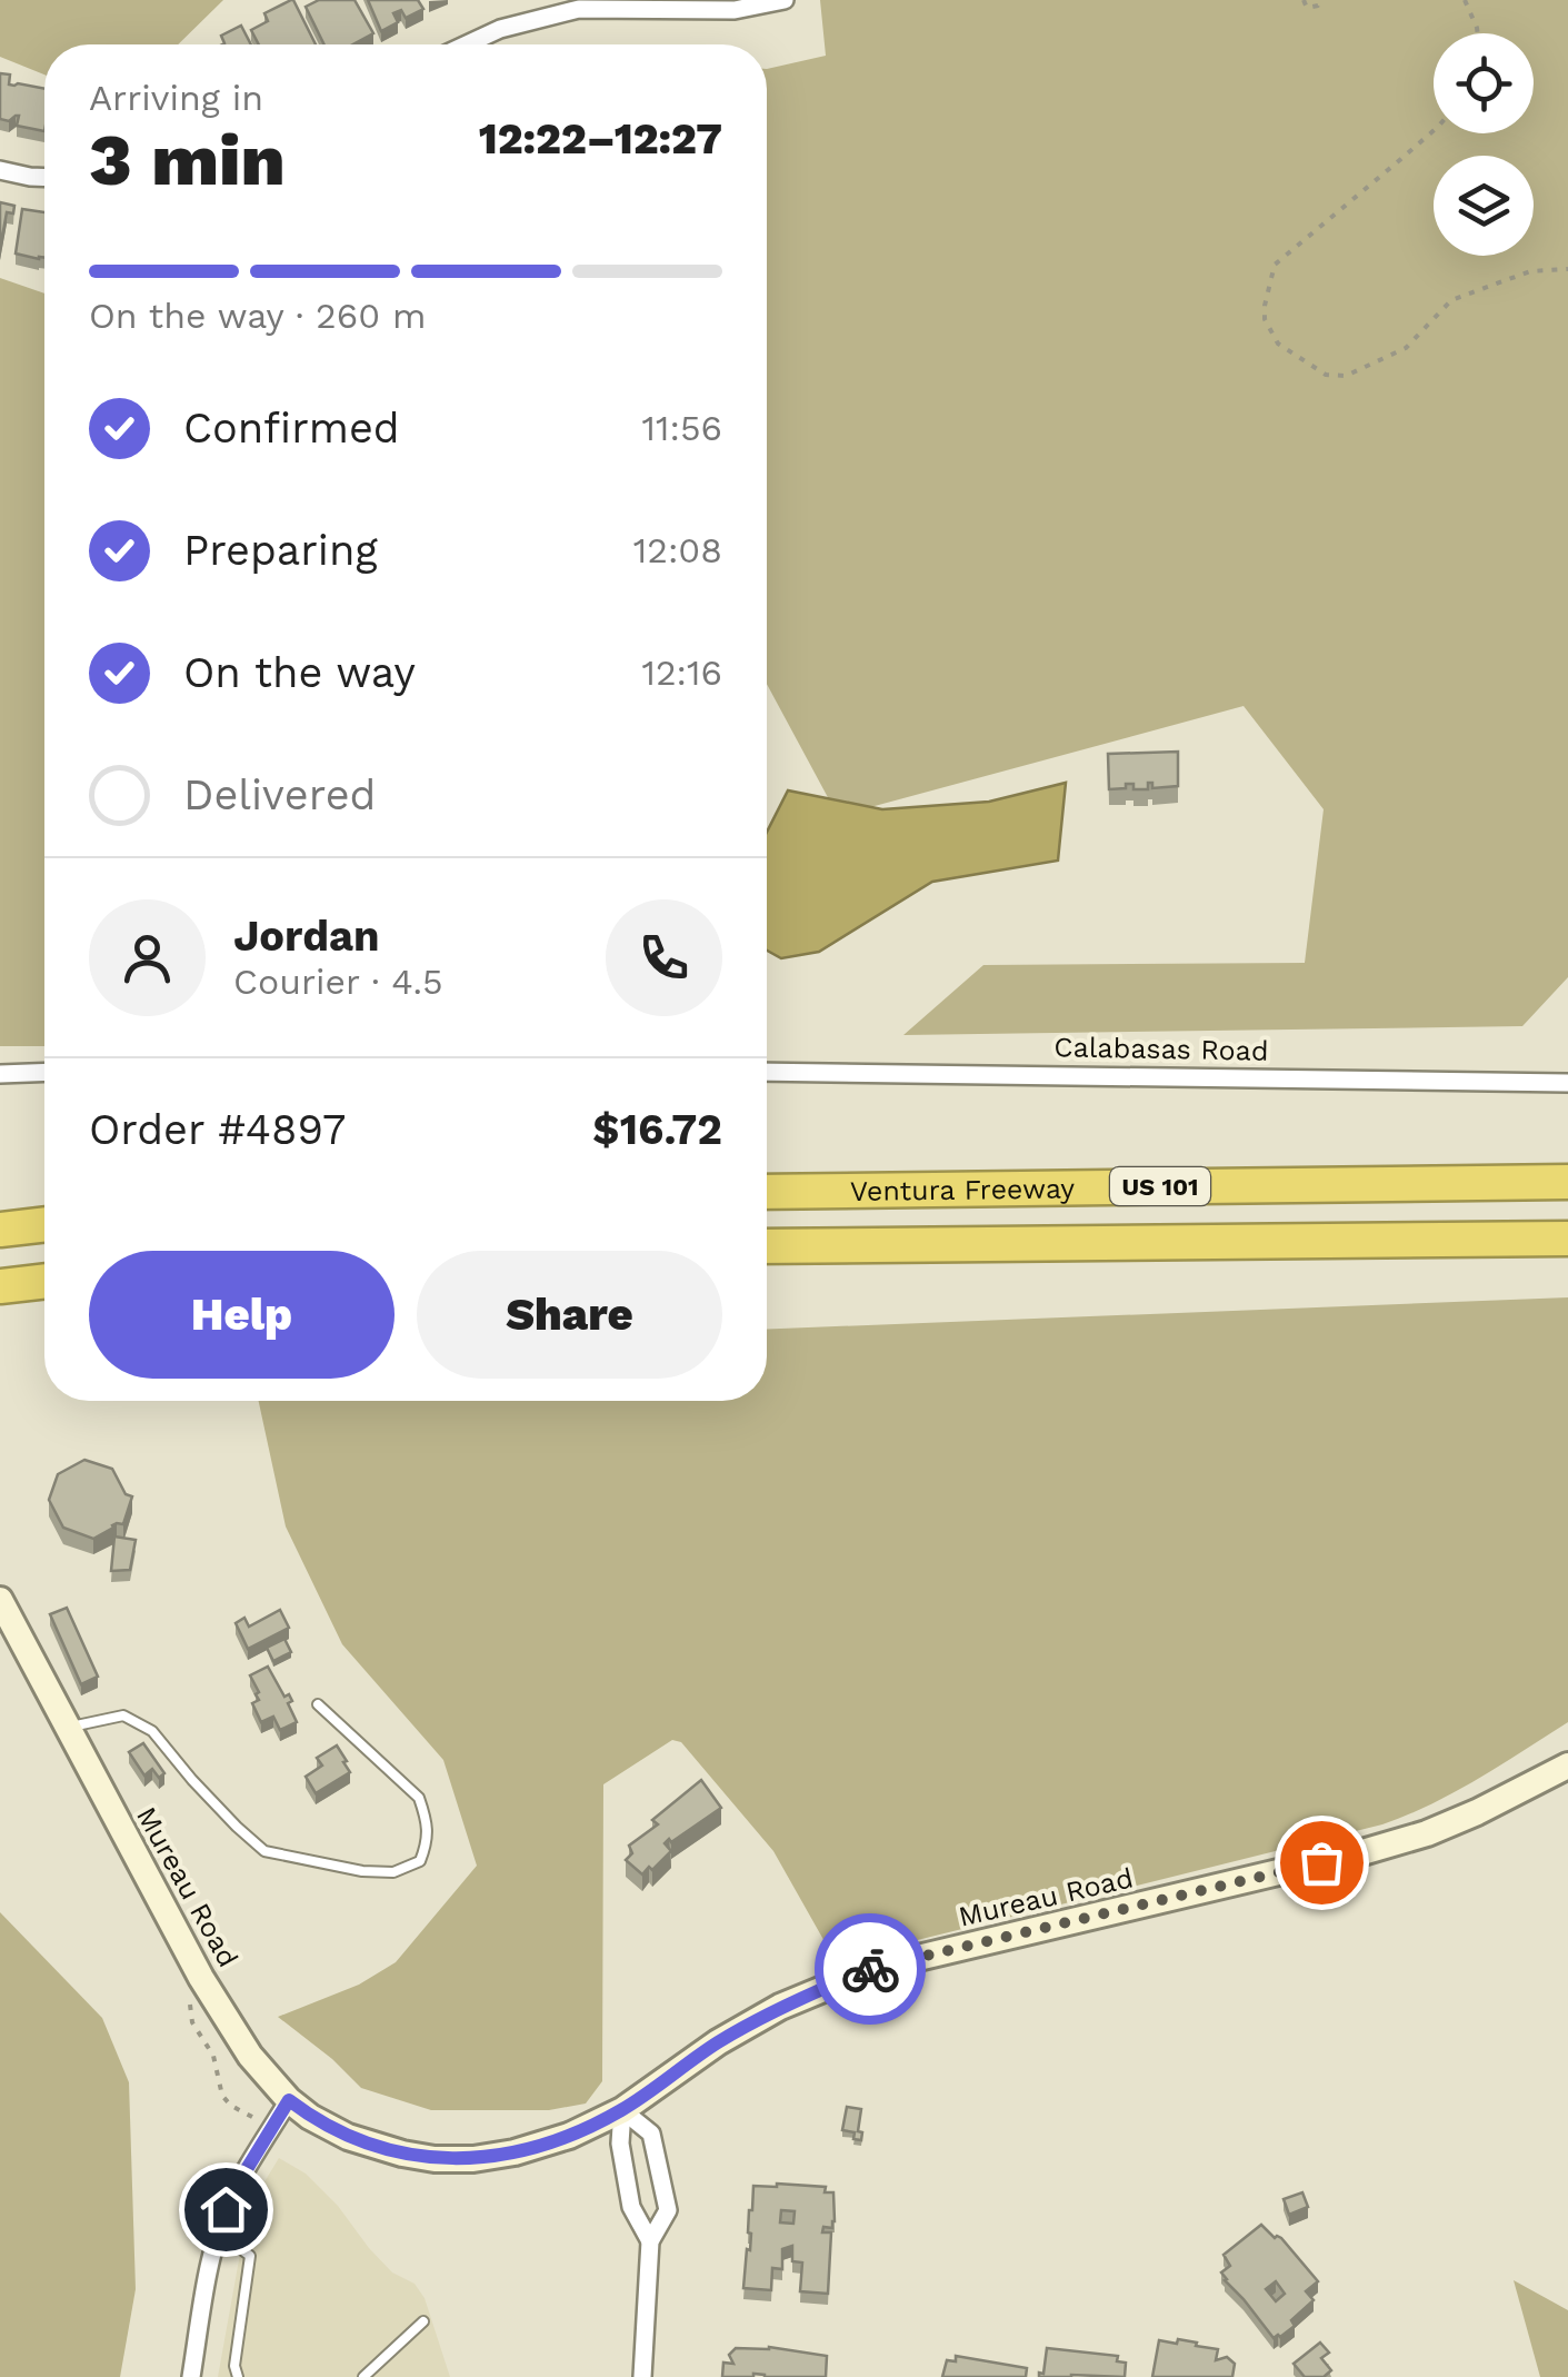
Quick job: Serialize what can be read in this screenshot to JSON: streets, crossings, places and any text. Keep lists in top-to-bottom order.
{
  "streets": {
    "highway": ["US 101", "Ventura Freeway"],
    "main road": ["Mureau Road"],
    "street": ["Calabasas Road"]
  },
  "page": {
    "heading": ["3 min", "Arriving in", "12:22–12:27"],
    "panel": [
      "Jordan",
      "Courier · 4.5",
      "Order #4897",
      "$16.72"
    ],
    "bar": "On the way · 260 m",
    "list": [
      ["Confirmed", "11:56"],
      ["Preparing", "12:08"],
      ["On the way", "12:16"],
      "Delivered"
    ],
    "buttons": ["Help", "Share"]
  }
}
